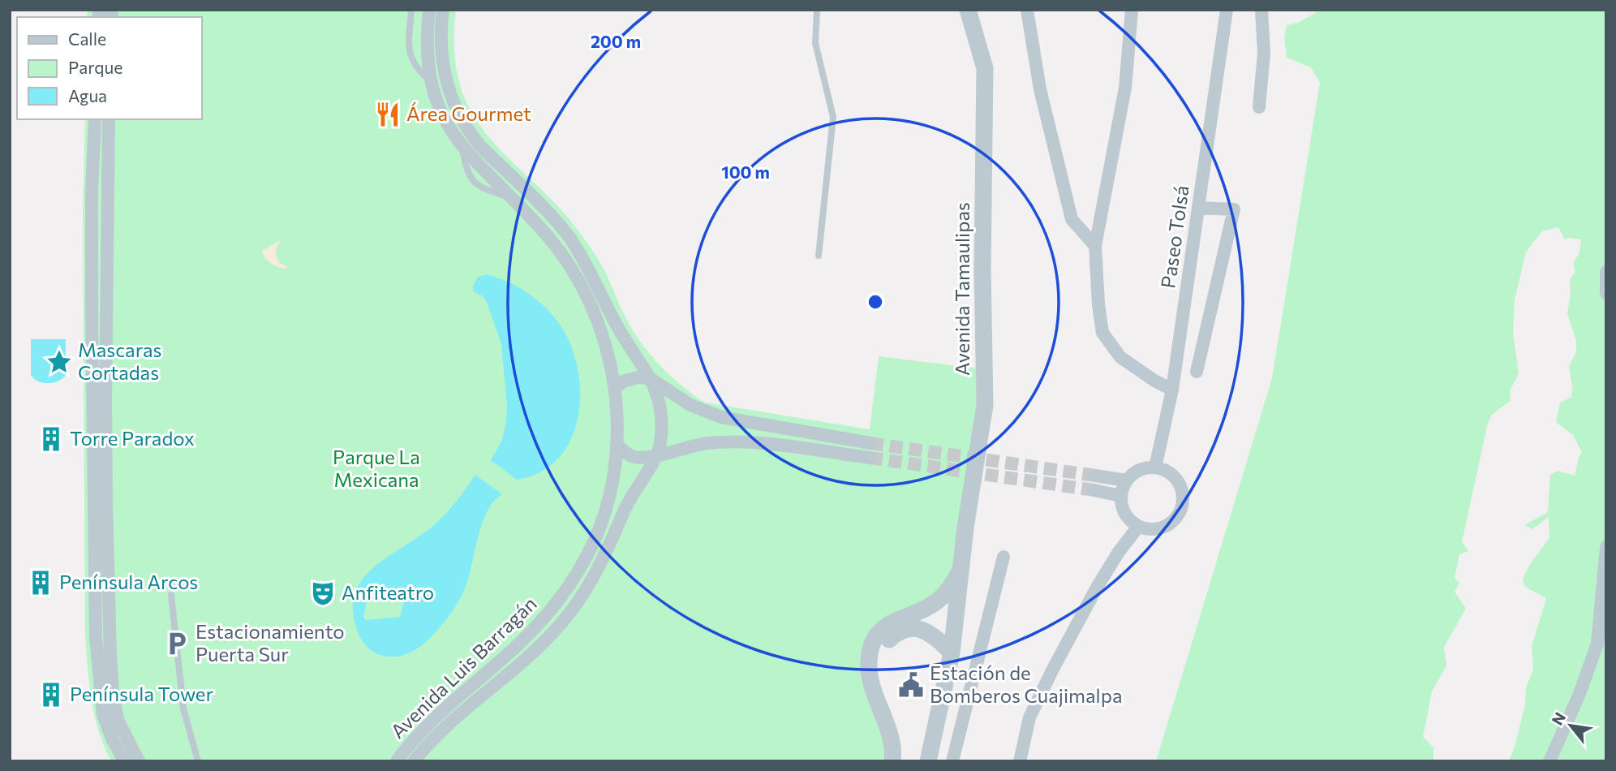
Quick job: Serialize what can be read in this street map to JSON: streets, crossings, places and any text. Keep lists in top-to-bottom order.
{
  "streets": {
    "street": ["Paseo Tolsá", "Avenida Tamaulipas", "Avenida Luis Barragán"]
  },
  "parks": ["Parque La Mexicana"],
  "places": {
    "restaurant": ["Área Gourmet"],
    "place": ["Mascaras Cortadas"],
    "building": ["Torre Paradox", "Península Arcos", "Península Tower"],
    "theatre": ["Anfiteatro"],
    "parking": ["Estacionamiento Puerta Sur"],
    "public building": ["Estación de Bomberos Cuajimalpa"]
  },
  "legend": ["Calle", "Parque", "Agua"],
  "north": "top left",
  "rings": ["200 m", "100 m"]
}
